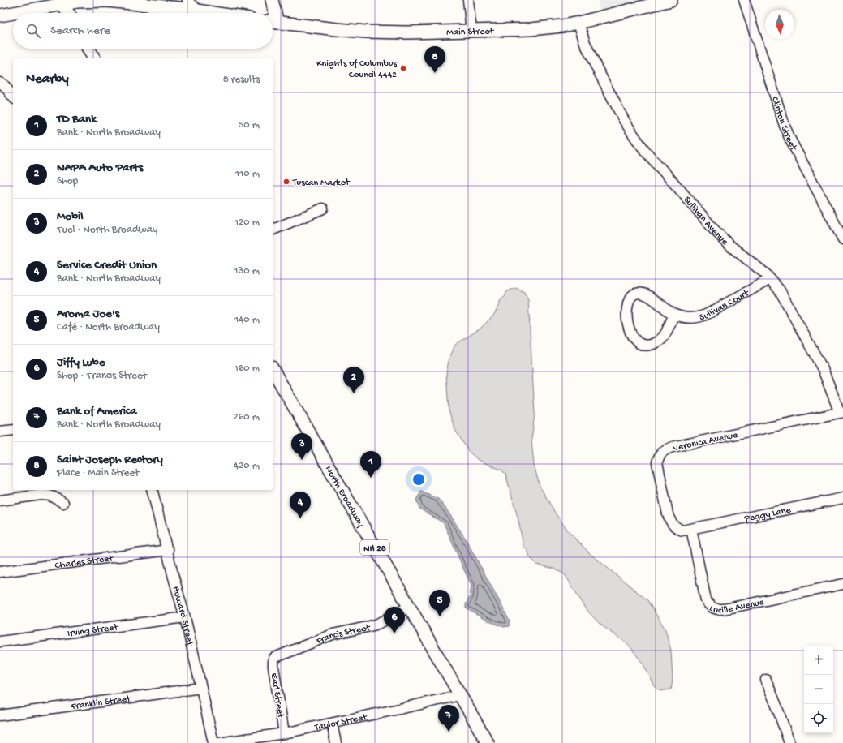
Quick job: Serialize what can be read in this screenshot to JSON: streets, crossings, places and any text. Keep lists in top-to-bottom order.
{
  "streets": {
    "main road": ["Main Street", "North Broadway", "NH 28"],
    "street": [
      "Clinton Street",
      "Sullivan Avenue",
      "Sullivan Court",
      "Veronica Avenue",
      "Peggy Lane",
      "Charles Street",
      "Lucille Avenue",
      "Howard Street",
      "Irving Street",
      "Francis Street",
      "Earl Street",
      "Franklin Street",
      "Taylor Street"
    ]
  },
  "crossings": [
    ["Main Street", "Sullivan Avenue"],
    ["Sullivan Avenue", "Sullivan Court"],
    ["Sullivan Avenue", "Veronica Avenue"],
    ["Veronica Avenue", "Peggy Lane"],
    ["Veronica Avenue", "Lucille Avenue"],
    ["North Broadway", "Francis Street"],
    ["North Broadway", "Taylor Street"],
    ["Peggy Lane", "Lucille Avenue"],
    ["Charles Street", "Howard Street"],
    ["Howard Street", "Irving Street"],
    ["Howard Street", "Franklin Street"],
    ["Francis Street", "Earl Street"],
    ["Earl Street", "Taylor Street"]
  ],
  "places": ["Knights of Columbus Council 4442", "Tuscan Market"],
  "north": "bottom",
  "page": {
    "search": "Search here",
    "pins": [
      "8",
      "2",
      "3",
      "1",
      "4",
      "5",
      "6",
      "7"
    ],
    "heading": ["Nearby", "8 results"],
    "list": [
      {
        "mark": "1",
        "name": "TD Bank",
        "note": "Bank · North Broadway",
        "value": "50 m"
      },
      {
        "mark": "2",
        "name": "NAPA Auto Parts",
        "note": "Shop",
        "value": "110 m"
      },
      {
        "mark": "3",
        "name": "Mobil",
        "note": "Fuel · North Broadway",
        "value": "120 m"
      },
      {
        "mark": "4",
        "name": "Service Credit Union",
        "note": "Bank · North Broadway",
        "value": "130 m"
      },
      {
        "mark": "5",
        "name": "Aroma Joe's",
        "note": "Café · North Broadway",
        "value": "140 m"
      },
      {
        "mark": "6",
        "name": "Jiffy Lube",
        "note": "Shop · Francis Street",
        "value": "160 m"
      },
      {
        "mark": "7",
        "name": "Bank of America",
        "note": "Bank · North Broadway",
        "value": "260 m"
      },
      {
        "mark": "8",
        "name": "Saint Joseph Rectory",
        "note": "Place · Main Street",
        "value": "420 m"
      }
    ],
    "map_buttons": ["+", "−"]
  }
}
